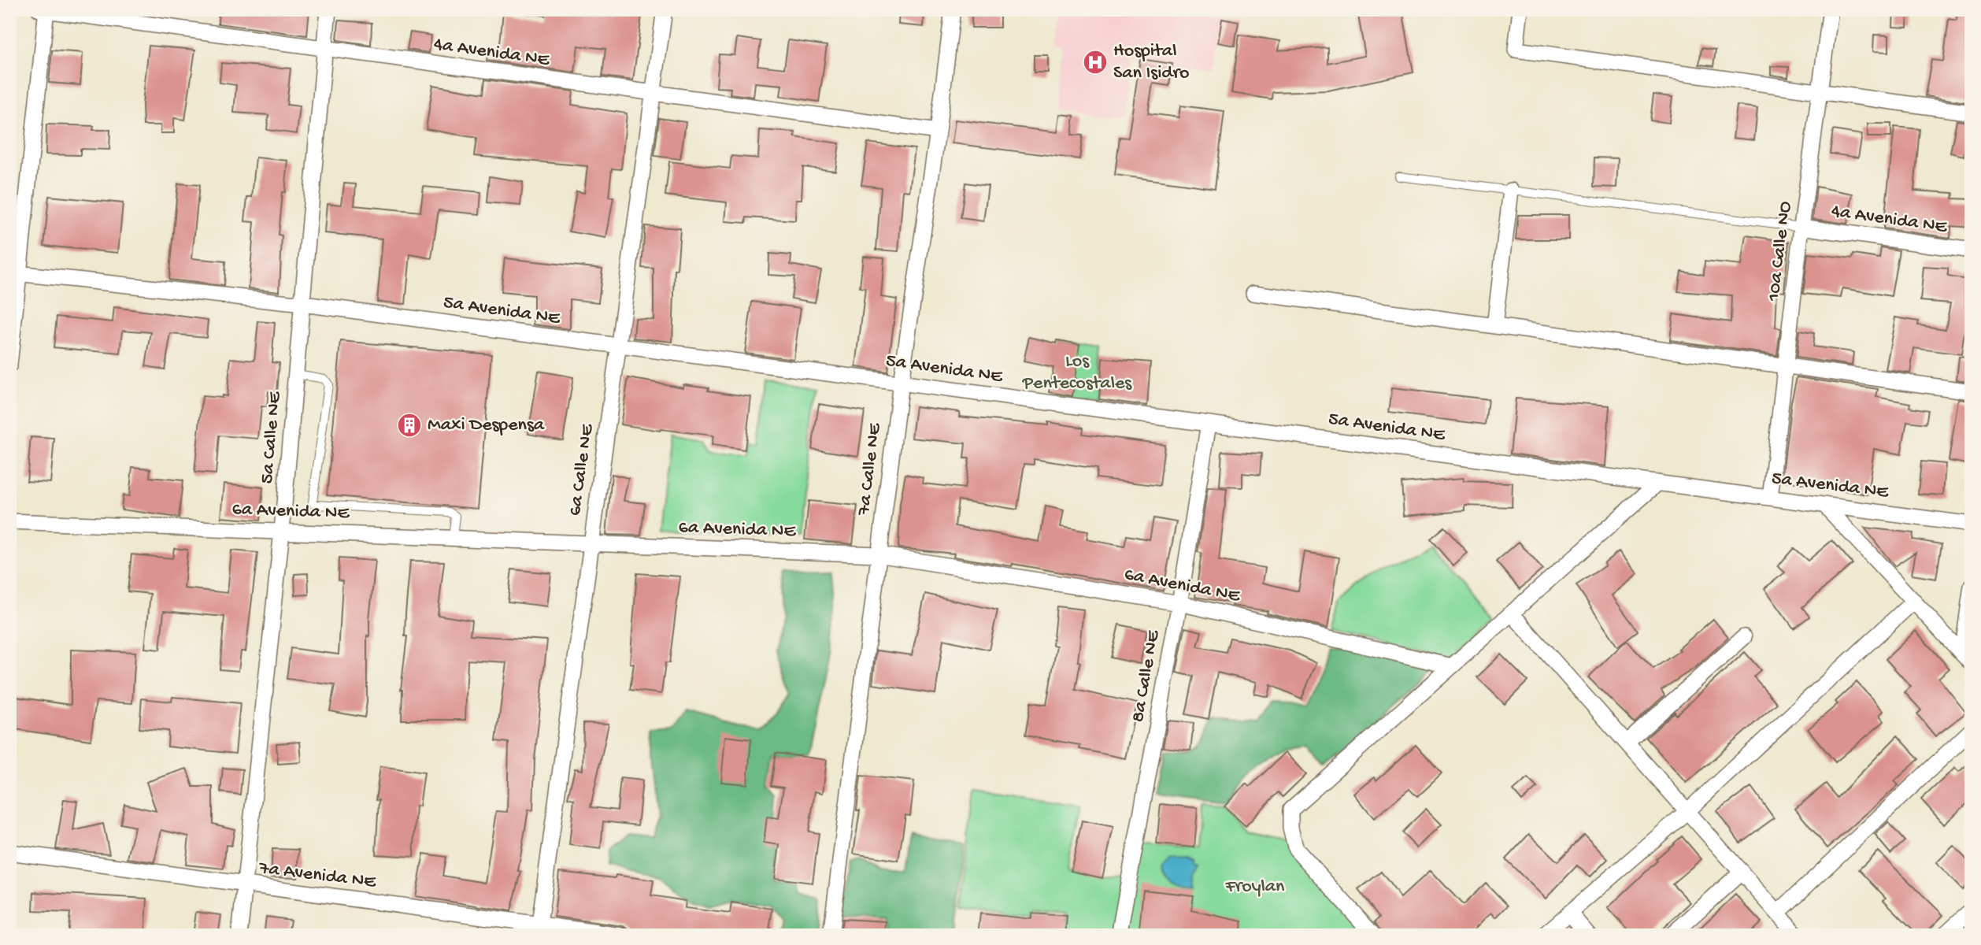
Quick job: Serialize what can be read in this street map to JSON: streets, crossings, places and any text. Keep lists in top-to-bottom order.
{
  "streets": {
    "street": [
      "4a Avenida NE",
      "10a Calle NO",
      "5a Avenida NE",
      "5a Calle NE",
      "7a Calle NE",
      "6a Calle NE",
      "6a Avenida NE",
      "8a Calle NE",
      "7a Avenida NE"
    ]
  },
  "crossings": [
    ["4a Avenida NE", "10a Calle NO"],
    ["4a Avenida NE", "5a Calle NE"],
    ["4a Avenida NE", "7a Calle NE"],
    ["4a Avenida NE", "6a Calle NE"],
    ["10a Calle NO", "5a Avenida NE"],
    ["5a Avenida NE", "5a Calle NE"],
    ["5a Avenida NE", "7a Calle NE"],
    ["5a Avenida NE", "6a Calle NE"],
    ["5a Avenida NE", "8a Calle NE"],
    ["5a Calle NE", "6a Avenida NE"],
    ["5a Calle NE", "7a Avenida NE"],
    ["7a Calle NE", "6a Avenida NE"],
    ["6a Calle NE", "6a Avenida NE"],
    ["6a Calle NE", "7a Avenida NE"],
    ["6a Avenida NE", "8a Calle NE"]
  ],
  "parks": ["Los Pentecostales", "Froylan"],
  "places": {
    "hospital": ["Hospital San Isidro"],
    "building": ["Maxi Despensa"]
  }
}
